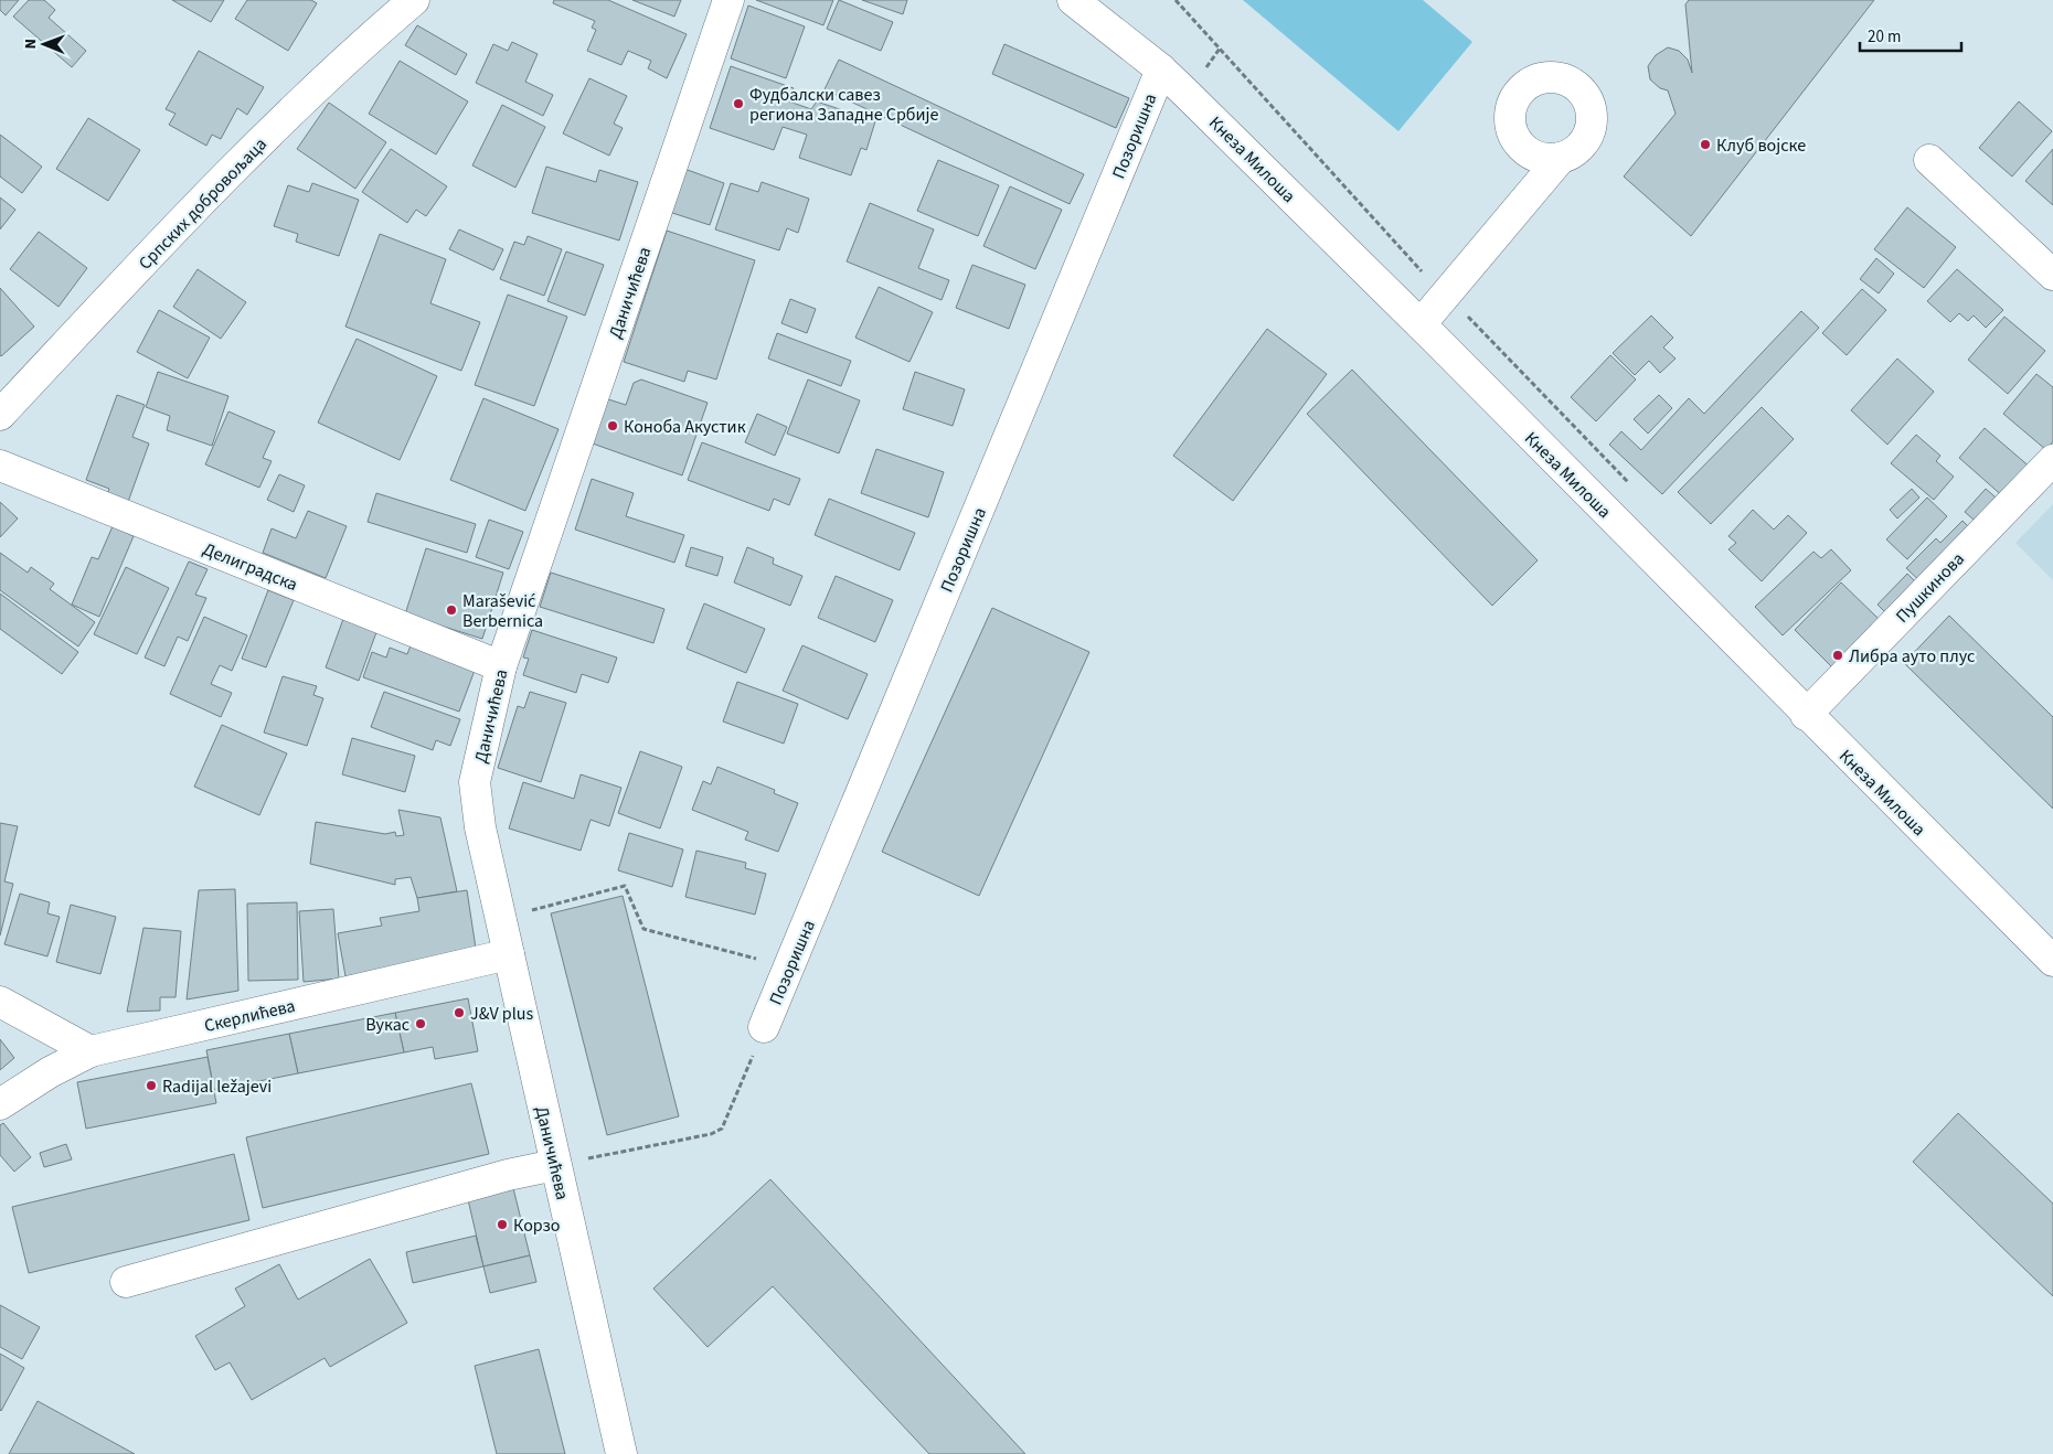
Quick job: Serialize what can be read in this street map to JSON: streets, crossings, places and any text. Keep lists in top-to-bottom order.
{
  "streets": {
    "street": [
      "Позоришна",
      "Кнеза Милоша",
      "Српских добровољаца",
      "Даничићева",
      "Делиградска",
      "Пушкинова",
      "Скерлићева"
    ]
  },
  "crossings": [
    ["Позоришна", "Кнеза Милоша"],
    ["Кнеза Милоша", "Пушкинова"],
    ["Даничићева", "Делиградска"],
    ["Даничићева", "Скерлићева"]
  ],
  "places": [
    "Фудбалски савез региона Западне Србије",
    "Клуб војске",
    "Коноба Акустик",
    "Marašević Berbernica",
    "Либра ауто плус",
    "J&V plus",
    "Вукас",
    "Radijal ležajevi",
    "Корзо"
  ],
  "scale_bar": "20 m",
  "north": "left"
}
